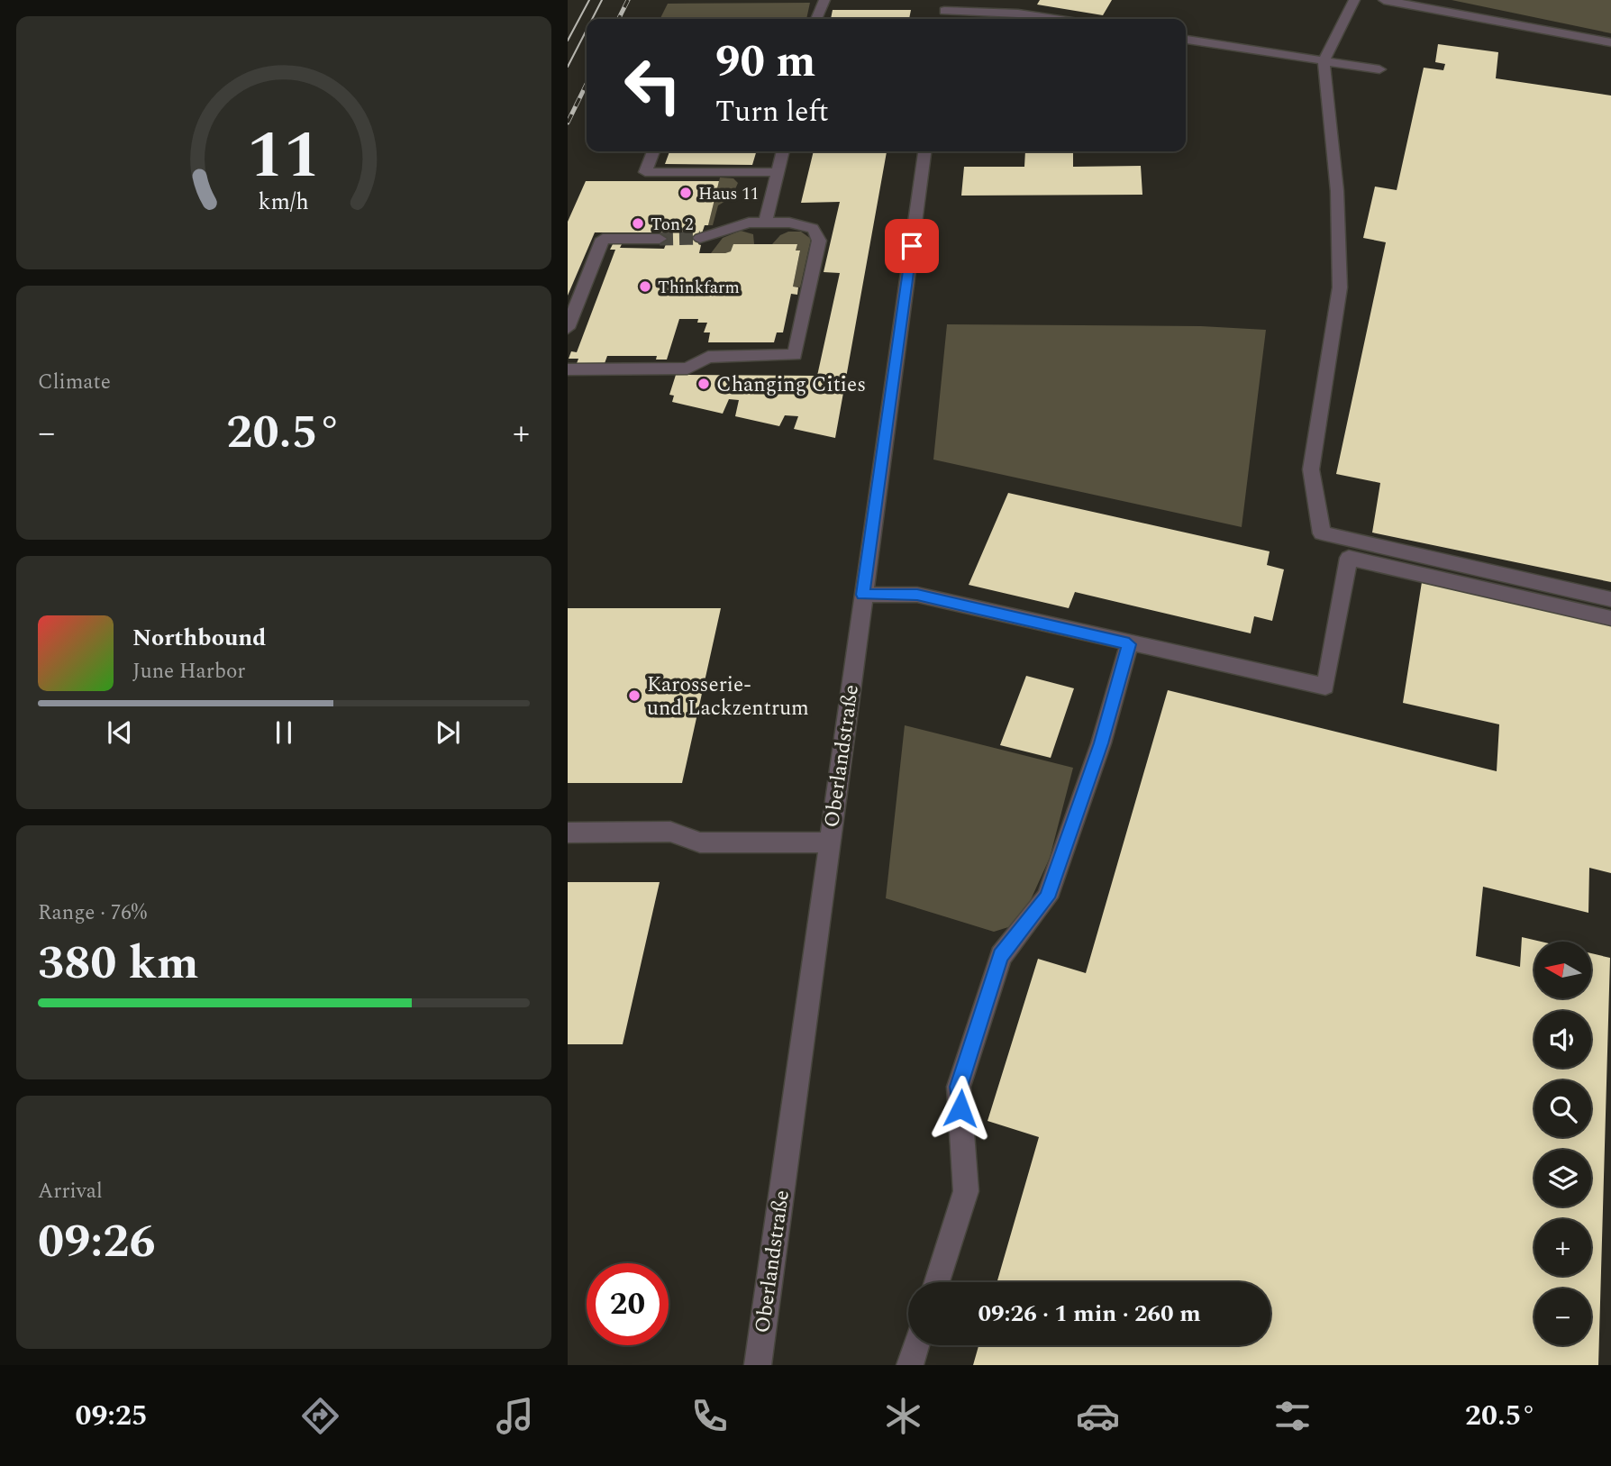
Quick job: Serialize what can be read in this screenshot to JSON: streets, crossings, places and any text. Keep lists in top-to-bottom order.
{
  "streets": {
    "street": ["Oberlandstraße"]
  },
  "places": [
    "Haus 11",
    "Ton 2",
    "Thinkfarm",
    "Changing Cities",
    "Karosserie- und Lackzentrum"
  ],
  "north": "left",
  "page": {
    "turn": ["90 m", "Turn left"],
    "tile": [
      "Climate",
      ["Range · 76%", "380 km"],
      ["Arrival", "09:26"]
    ],
    "heat": ["−", "20.5°", "+"],
    "song": ["Northbound", "June Harbor"],
    "map_buttons": ["+", "−"],
    "limit": "20",
    "trip": "09:26 · 1 min · 260 m",
    "tabs": ["09:25", "20.5°"],
    "gauge": ["11", "km/h"]
  }
}
